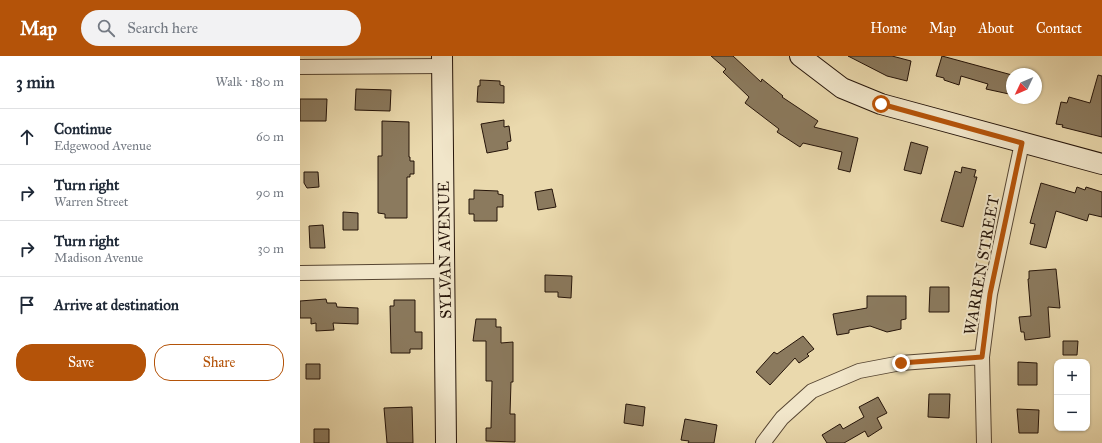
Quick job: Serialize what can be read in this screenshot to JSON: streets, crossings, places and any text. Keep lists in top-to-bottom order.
{
  "streets": {
    "street": ["SYLVAN AVENUE", "WARREN STREET"]
  },
  "north": "bottom left",
  "page": {
    "header": "Map",
    "search": "Search here",
    "nav": [
      "Home",
      "Map",
      "About",
      "Contact"
    ],
    "heading": ["3 min", "Walk · 180 m"],
    "list": [
      ["Continue", "Edgewood Avenue", "60 m"],
      ["Turn right", "Warren Street", "90 m"],
      ["Turn right", "Madison Avenue", "30 m"],
      "Arrive at destination"
    ],
    "buttons": ["Save", "Share"],
    "map_buttons": ["+", "−"]
  }
}
